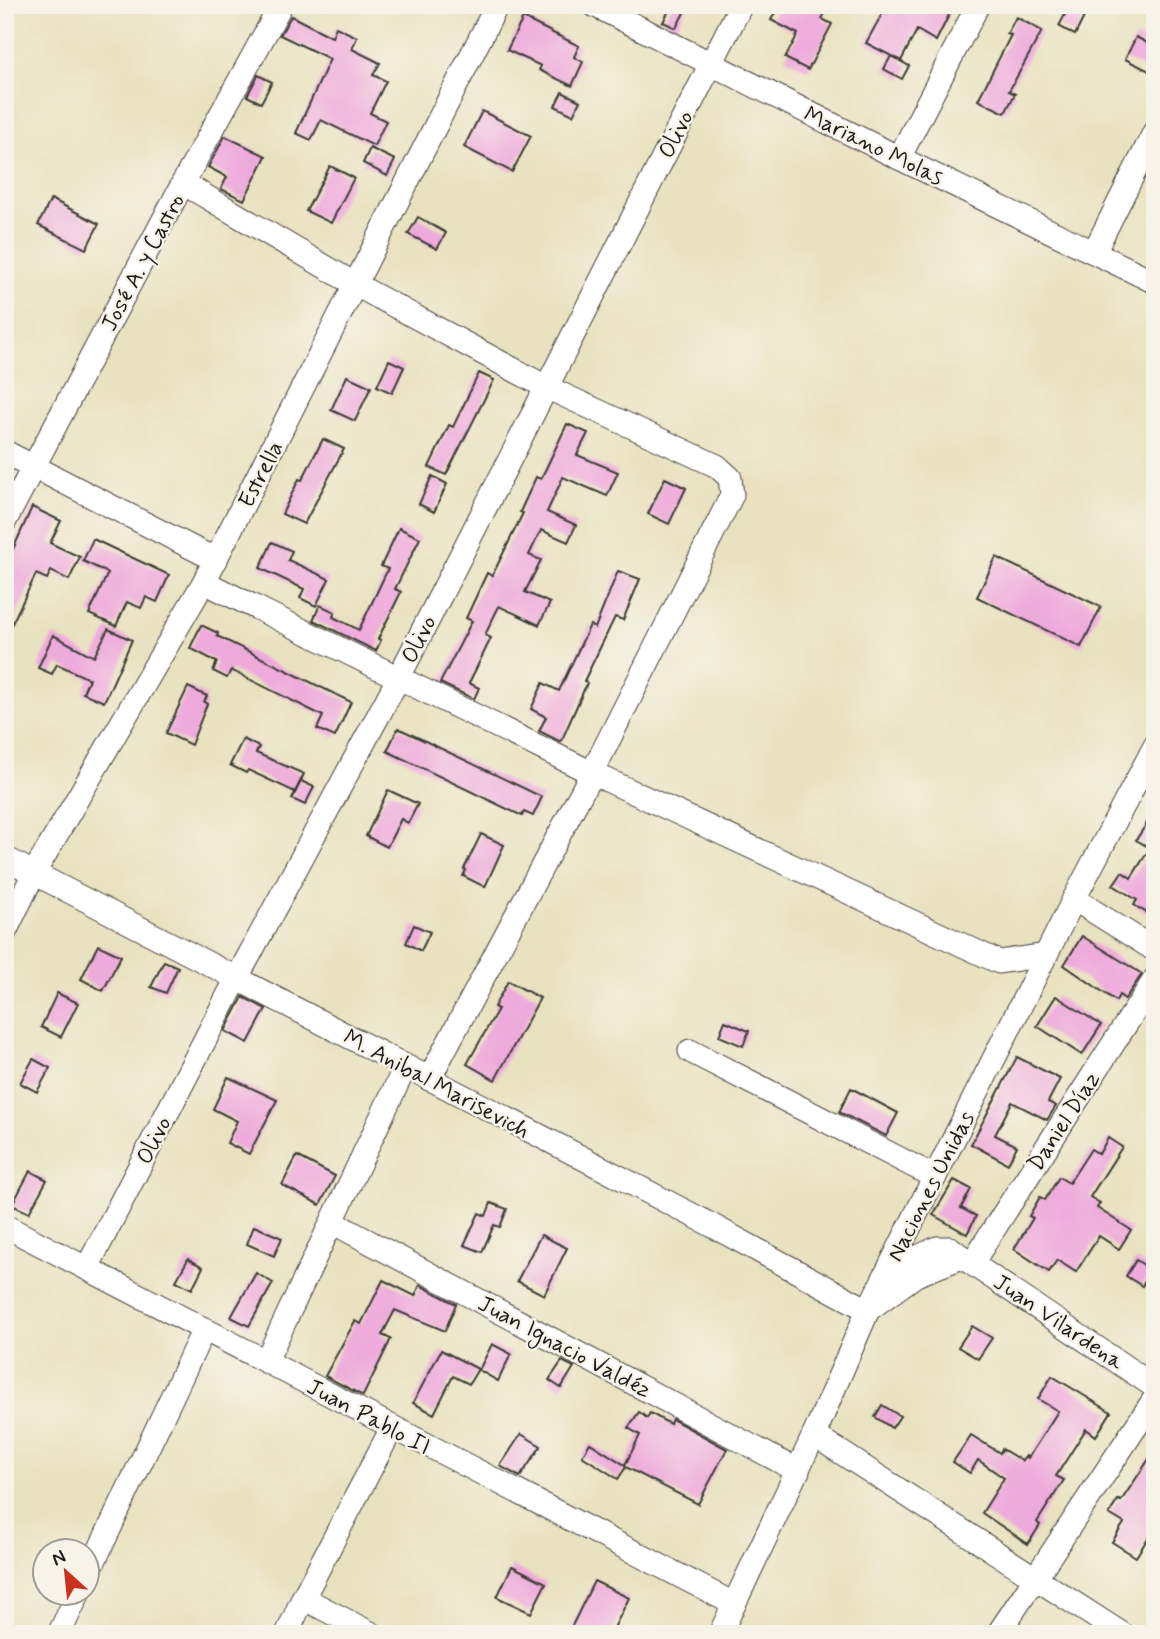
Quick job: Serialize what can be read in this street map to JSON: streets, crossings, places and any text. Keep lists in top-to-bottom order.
{
  "streets": {
    "street": [
      "Olivo",
      "Mariano Molas",
      "José A. y Castro",
      "Estrella",
      "M. Anibal Marisevich",
      "Daniel Díaz",
      "Naciones Unidas",
      "Juan Vilardena",
      "Juan Ignacio Valdéz",
      "Juan Pablo II"
    ]
  },
  "crossings": [
    ["Olivo", "Mariano Molas"],
    ["Olivo", "M. Anibal Marisevich"],
    ["Olivo", "Juan Pablo II"],
    ["Estrella", "M. Anibal Marisevich"],
    ["M. Anibal Marisevich", "Naciones Unidas"],
    ["Daniel Díaz", "Juan Vilardena"],
    ["Naciones Unidas", "Juan Vilardena"],
    ["Naciones Unidas", "Juan Ignacio Valdéz"],
    ["Naciones Unidas", "Juan Pablo II"]
  ],
  "north": "top left"
}
